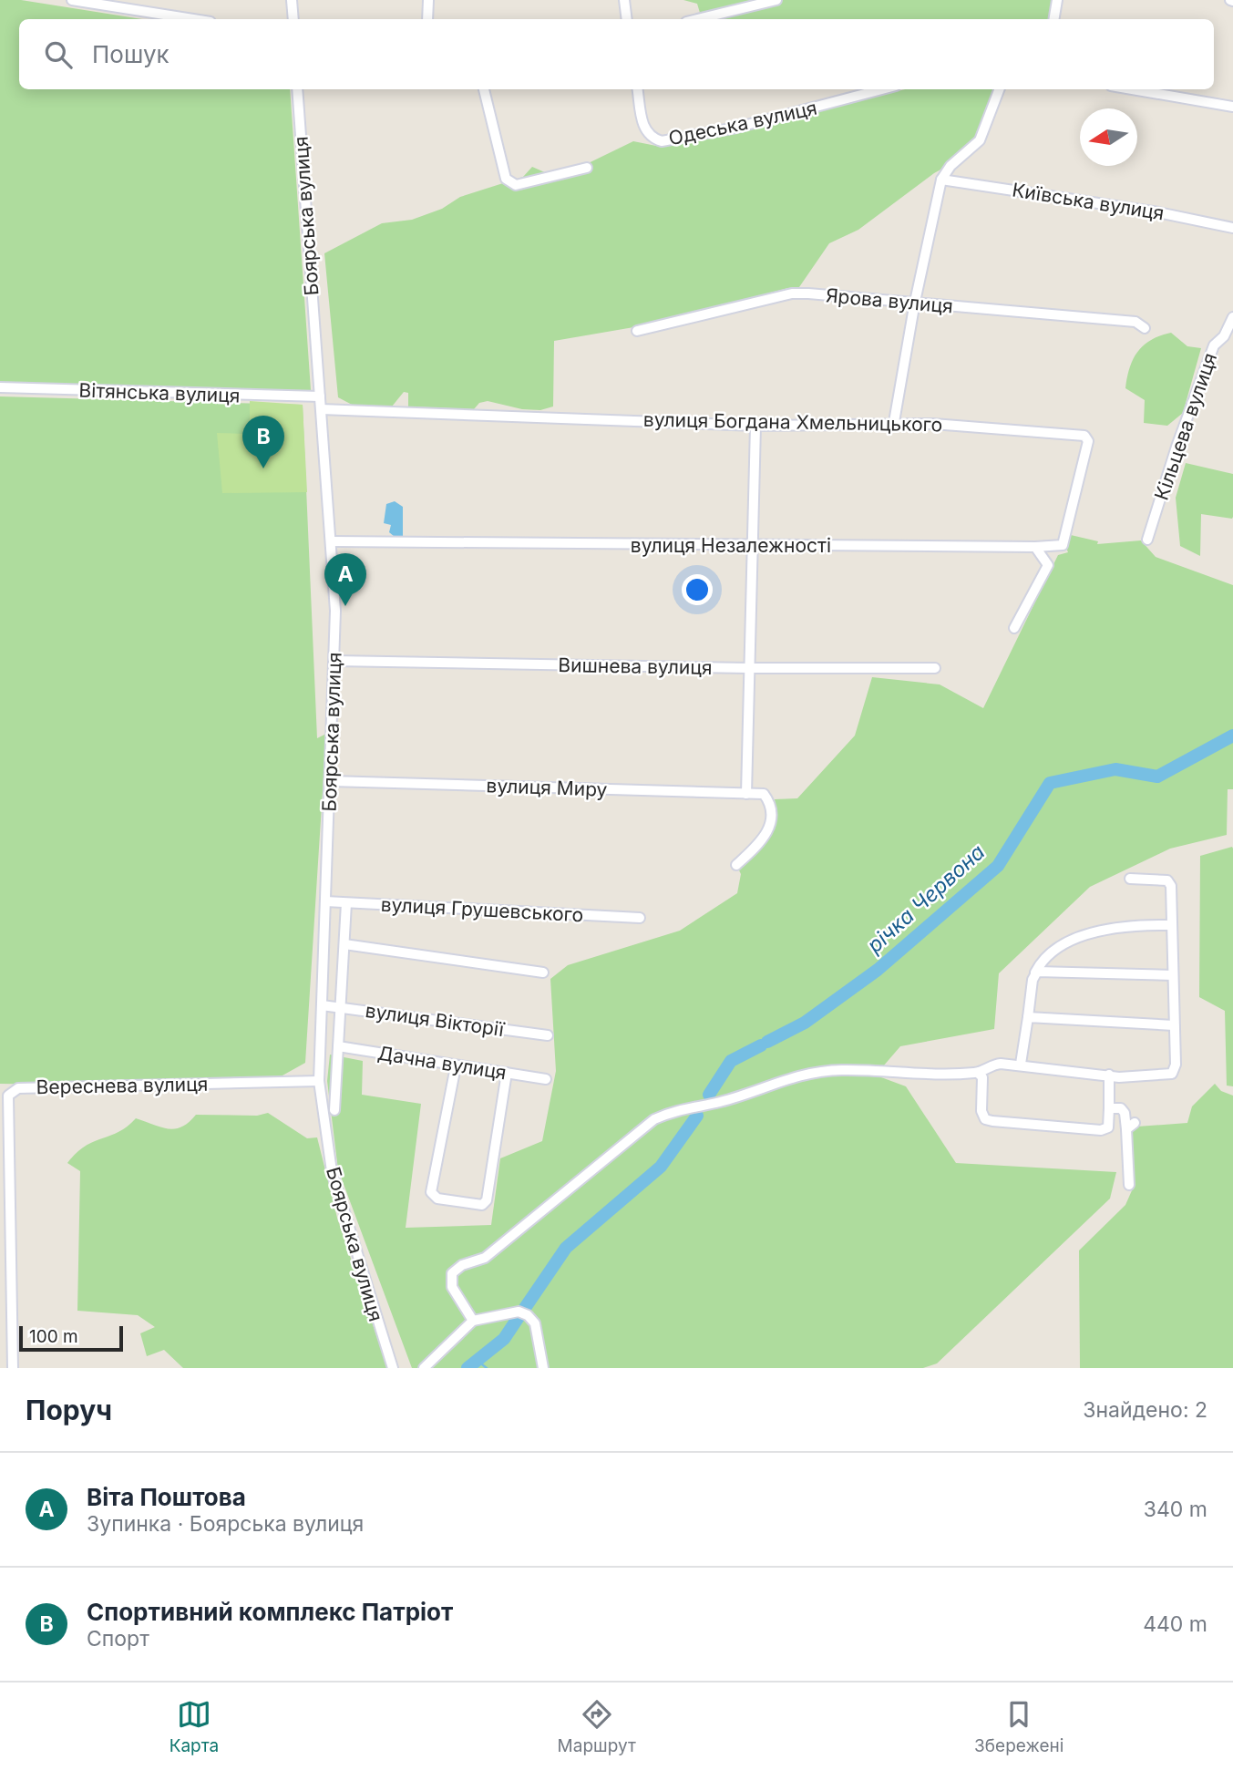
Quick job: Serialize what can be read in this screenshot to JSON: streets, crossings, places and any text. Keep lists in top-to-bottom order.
{
  "streets": {
    "street": [
      "Одеська вулиця",
      "Київська вулиця",
      "Боярська вулиця",
      "Ярова вулиця",
      "Вітянська вулиця",
      "вулиця Богдана Хмельницького",
      "Кільцева вулиця",
      "вулиця Незалежності",
      "Вишнева вулиця",
      "вулиця Миру",
      "вулиця Грушевського",
      "вулиця Вікторії",
      "Дачна вулиця",
      "Вереснева вулиця"
    ]
  },
  "crossings": [
    ["Боярська вулиця", "Вітянська вулиця"],
    ["Боярська вулиця", "вулиця Богдана Хмельницького"],
    ["Боярська вулиця", "вулиця Незалежності"],
    ["Боярська вулиця", "Вишнева вулиця"],
    ["Боярська вулиця", "вулиця Миру"],
    ["Боярська вулиця", "вулиця Грушевського"],
    ["Боярська вулиця", "вулиця Вікторії"],
    ["Боярська вулиця", "Вереснева вулиця"],
    ["вулиця Богдана Хмельницького", "вулиця Незалежності"]
  ],
  "water": ["річка Червона"],
  "scale_bar": "100 m",
  "north": "left",
  "page": {
    "search": "Пошук",
    "pins": ["B", "A"],
    "scale": "100 m",
    "heading": ["Поруч", "Знайдено: 2"],
    "list": [
      {
        "mark": "A",
        "name": "Віта Поштова",
        "note": "Зупинка · Боярська вулиця",
        "value": "340 m"
      },
      {
        "mark": "B",
        "name": "Спортивний комплекс Патріот",
        "note": "Спорт",
        "value": "440 m"
      }
    ],
    "nav": ["Карта", "Маршрут", "Збережені"]
  }
}
